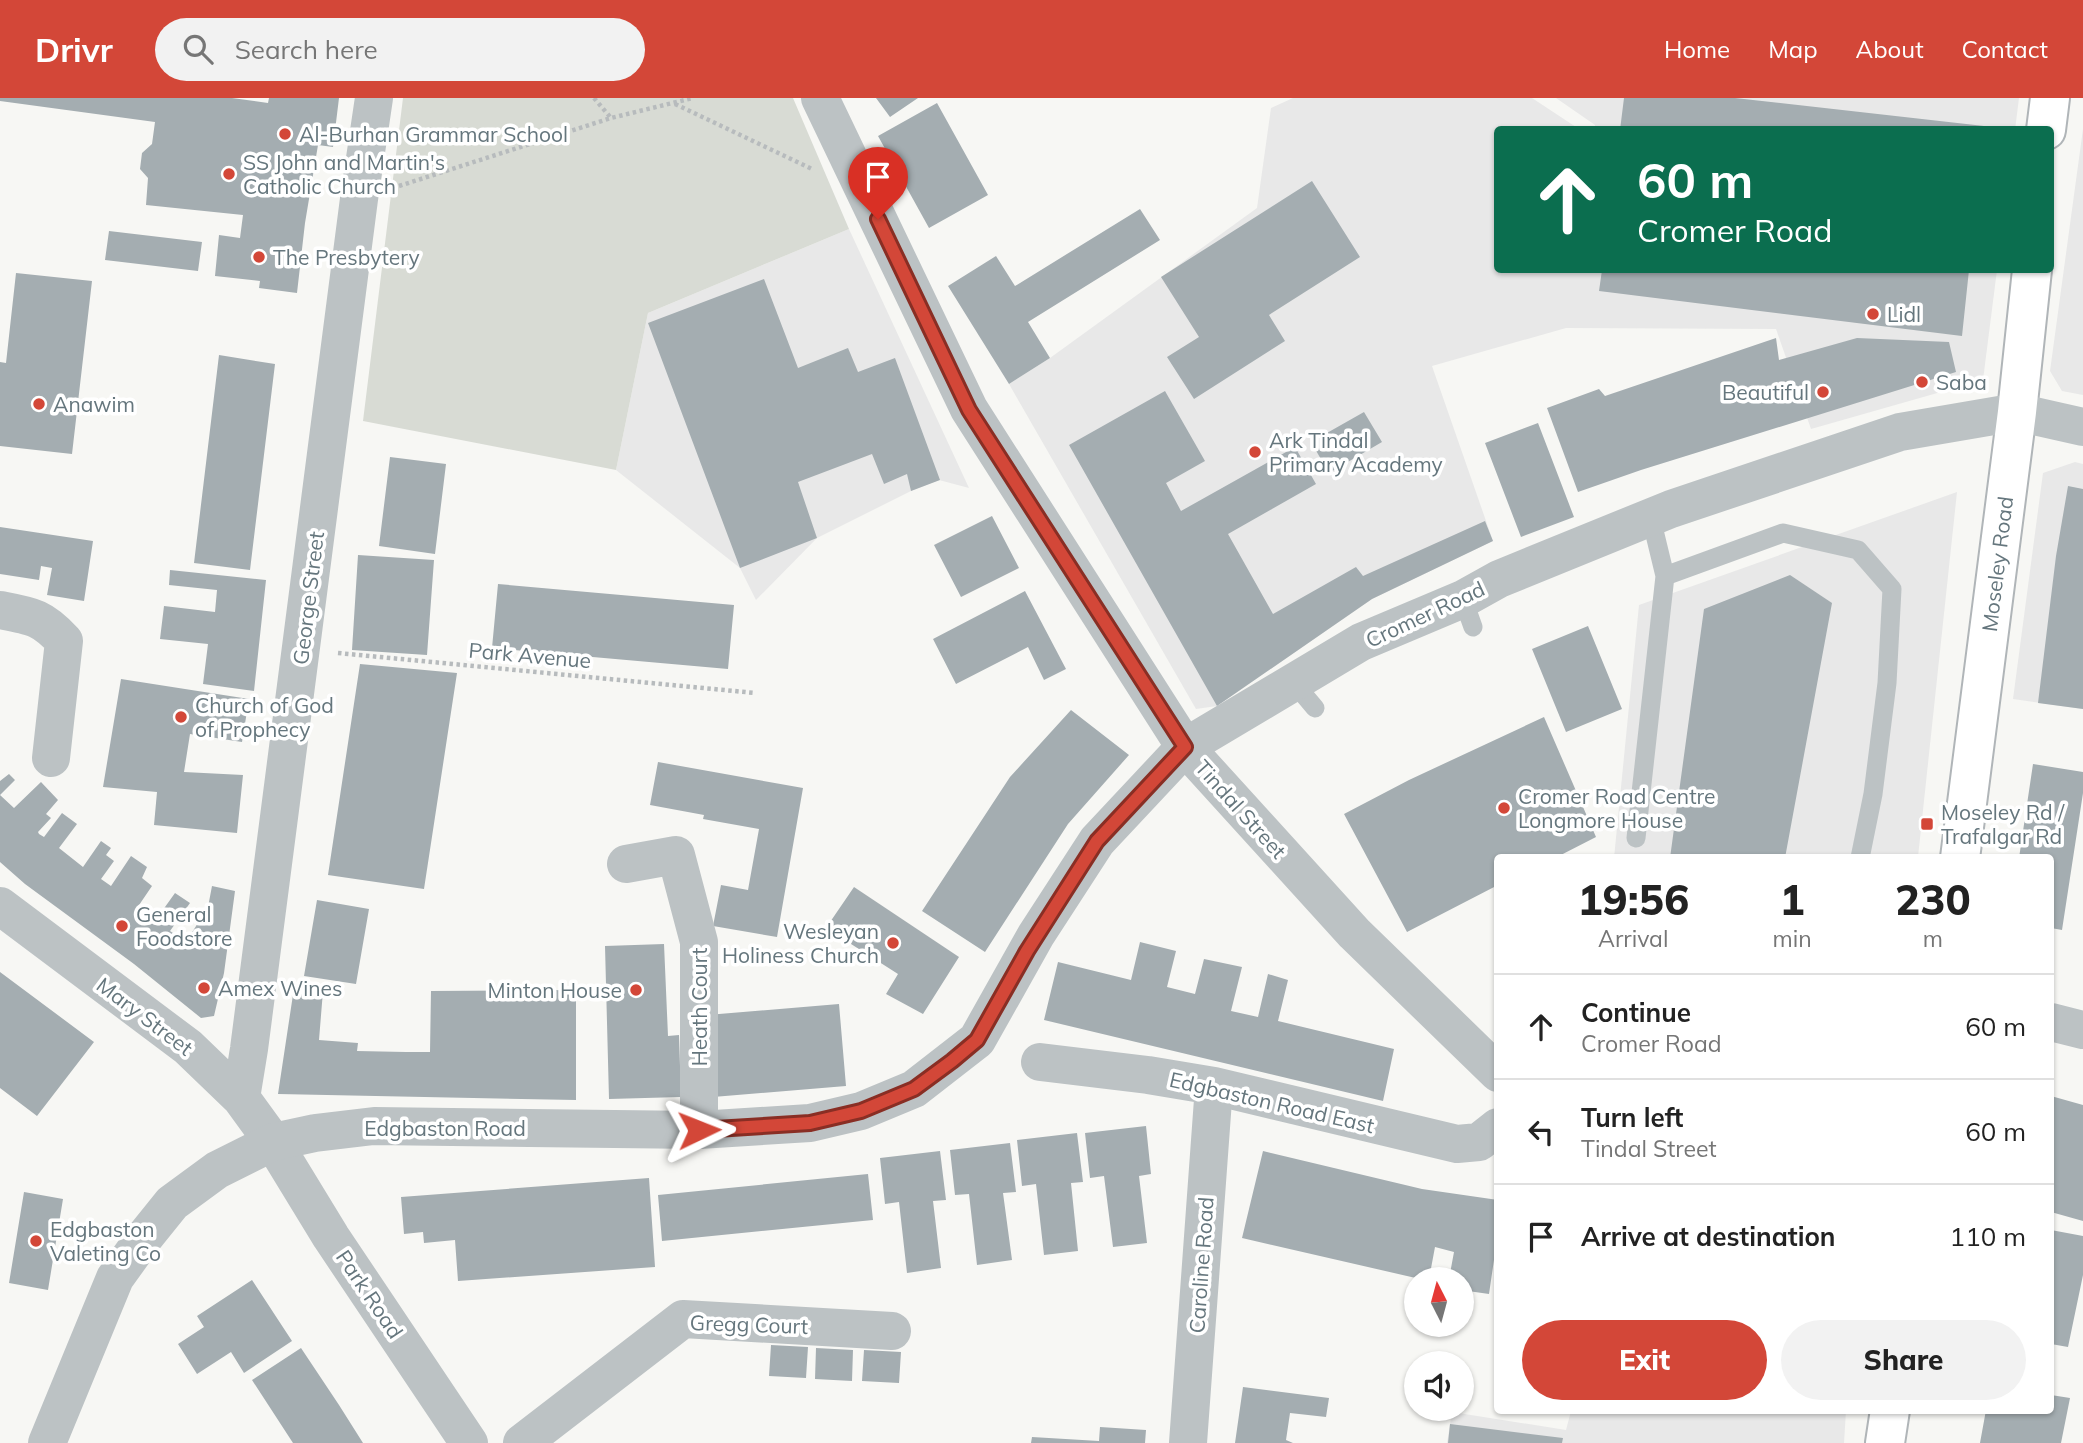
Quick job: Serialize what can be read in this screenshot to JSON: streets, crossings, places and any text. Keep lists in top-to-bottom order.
{
  "streets": {
    "highway": ["Moseley Road"],
    "street": [
      "George Street",
      "Cromer Road",
      "Tindal Street",
      "Heath Court",
      "Mary Street",
      "Edgbaston Road East",
      "Edgbaston Road",
      "Caroline Road",
      "Park Road",
      "Gregg Court"
    ],
    "path": ["Park Avenue"]
  },
  "crossings": [
    ["Moseley Road", "Cromer Road"],
    ["George Street", "Park Avenue"],
    ["George Street", "Mary Street"],
    ["Cromer Road", "Tindal Street"],
    ["Cromer Road", "Edgbaston Road"],
    ["Heath Court", "Edgbaston Road"],
    ["Mary Street", "Edgbaston Road"],
    ["Mary Street", "Park Road"],
    ["Edgbaston Road East", "Caroline Road"],
    ["Edgbaston Road", "Park Road"]
  ],
  "places": {
    "other": [
      "Al-Burhan Grammar School",
      "SS John and Martin's Catholic Church",
      "The Presbytery",
      "Lidl",
      "Saba",
      "Beautiful",
      "Anawim",
      "Ark Tindal Primary Academy",
      "Church of God of Prophecy",
      "Cromer Road Centre Longmore House",
      "General Foodstore",
      "Wesleyan Holiness Church",
      "Amex Wines",
      "Minton House",
      "Edgbaston Valeting Co"
    ],
    "transit": ["Moseley Rd / Trafalgar Rd"]
  },
  "north": "top",
  "page": {
    "header": "Drivr",
    "search": "Search here",
    "nav": [
      "Home",
      "Map",
      "About",
      "Contact"
    ],
    "turn": ["60 m", "Cromer Road"],
    "eta": [
      "19:56",
      "Arrival",
      "1",
      "min",
      "230",
      "m"
    ],
    "list": [
      {
        "name": "Continue",
        "note": "Cromer Road",
        "value": "60 m"
      },
      {
        "name": "Turn left",
        "note": "Tindal Street",
        "value": "60 m"
      },
      {
        "name": "Arrive at destination",
        "value": "110 m"
      }
    ],
    "buttons": ["Exit", "Share"]
  }
}
